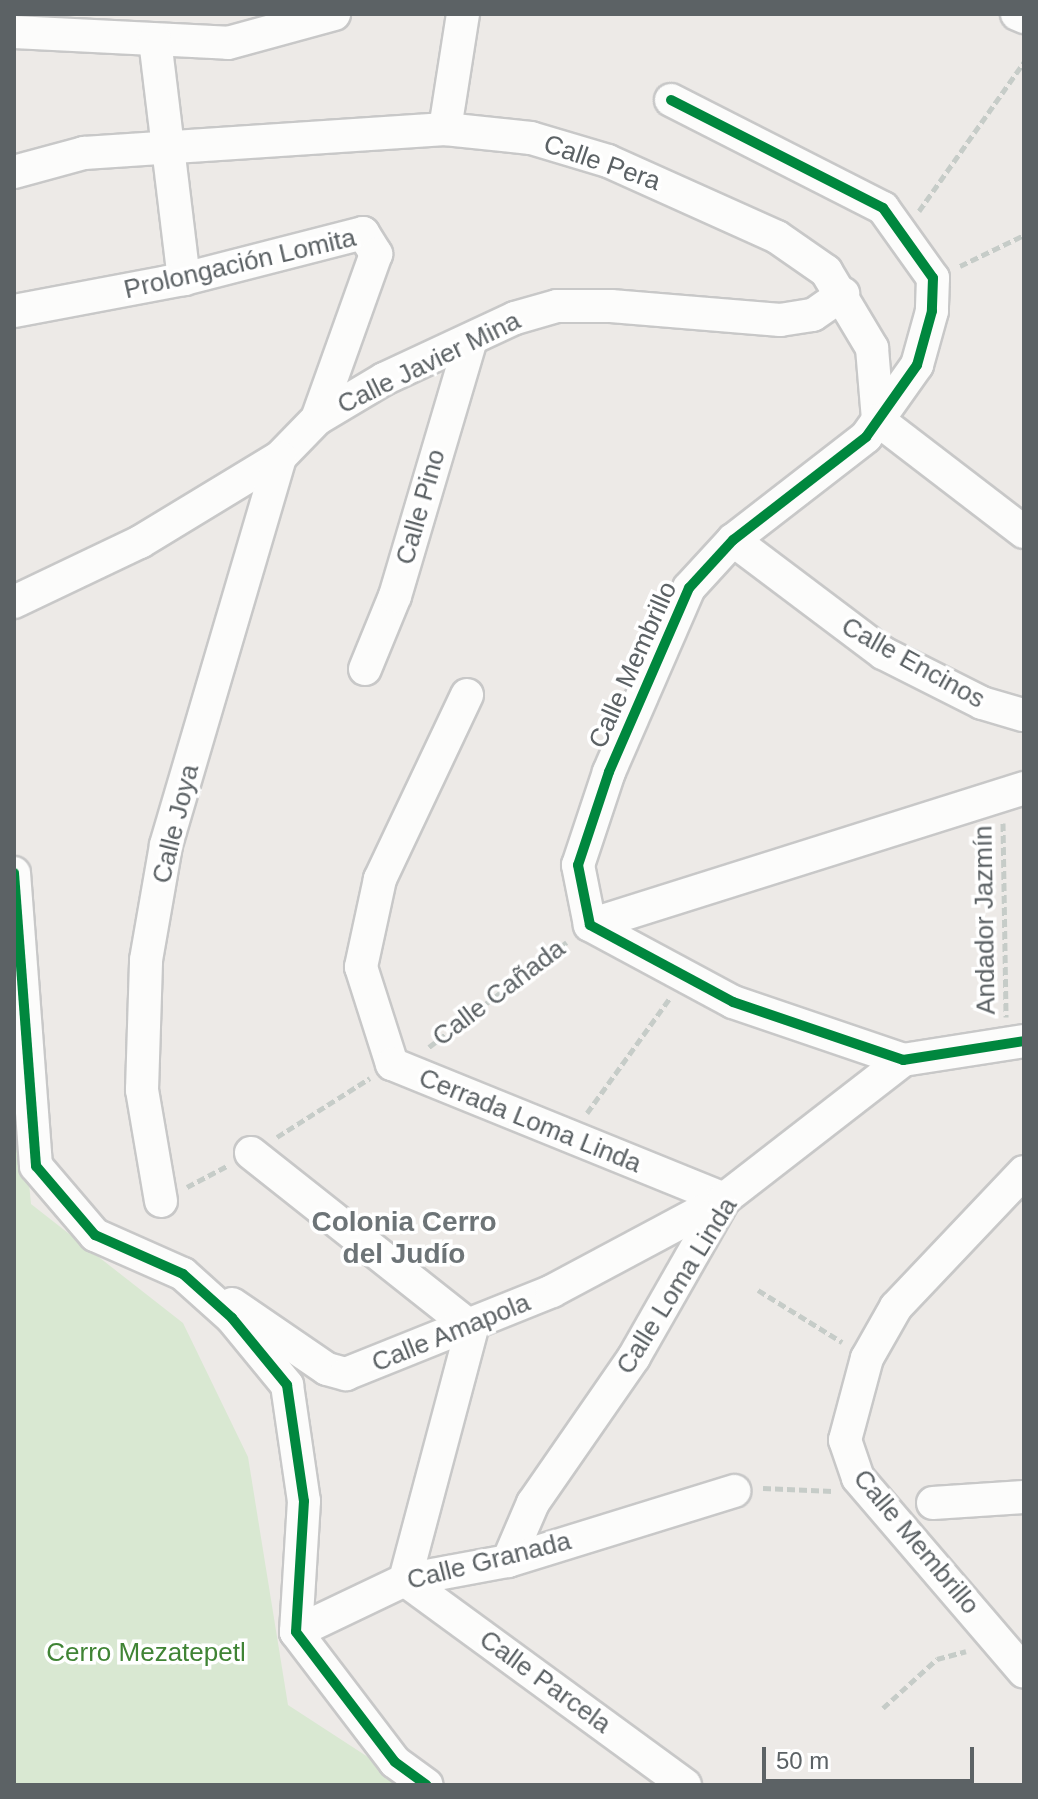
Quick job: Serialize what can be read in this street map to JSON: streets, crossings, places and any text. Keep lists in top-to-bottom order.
{
  "streets": {
    "street": [
      "Calle Pera",
      "Prolongación Lomita",
      "Calle Javier Mina",
      "Calle Pino",
      "Calle Encinos",
      "Calle Membrillo",
      "Calle Joya",
      "Calle Cañada",
      "Cerrada Loma Linda",
      "Calle Loma Linda",
      "Calle Amapola",
      "Calle Granada",
      "Calle Parcela"
    ],
    "path": ["Andador Jazmín"]
  },
  "crossings": [
    ["Calle Pera", "Calle Javier Mina"],
    ["Calle Pera", "Calle Membrillo"],
    ["Prolongación Lomita", "Calle Javier Mina"],
    ["Calle Javier Mina", "Calle Pino"],
    ["Calle Javier Mina", "Calle Joya"],
    ["Calle Encinos", "Calle Membrillo"],
    ["Calle Membrillo", "Calle Cañada"],
    ["Calle Joya", "Calle Cañada"],
    ["Andador Jazmín", "Calle Cañada"],
    ["Calle Cañada", "Cerrada Loma Linda"],
    ["Cerrada Loma Linda", "Calle Loma Linda"],
    ["Cerrada Loma Linda", "Calle Amapola"],
    ["Calle Loma Linda", "Calle Amapola"],
    ["Calle Loma Linda", "Calle Granada"],
    ["Calle Granada", "Calle Parcela"]
  ],
  "districts": ["Colonia Cerro del Judío"],
  "parks": ["Cerro Mezatepetl"],
  "scale_bar": "50 m"
}
